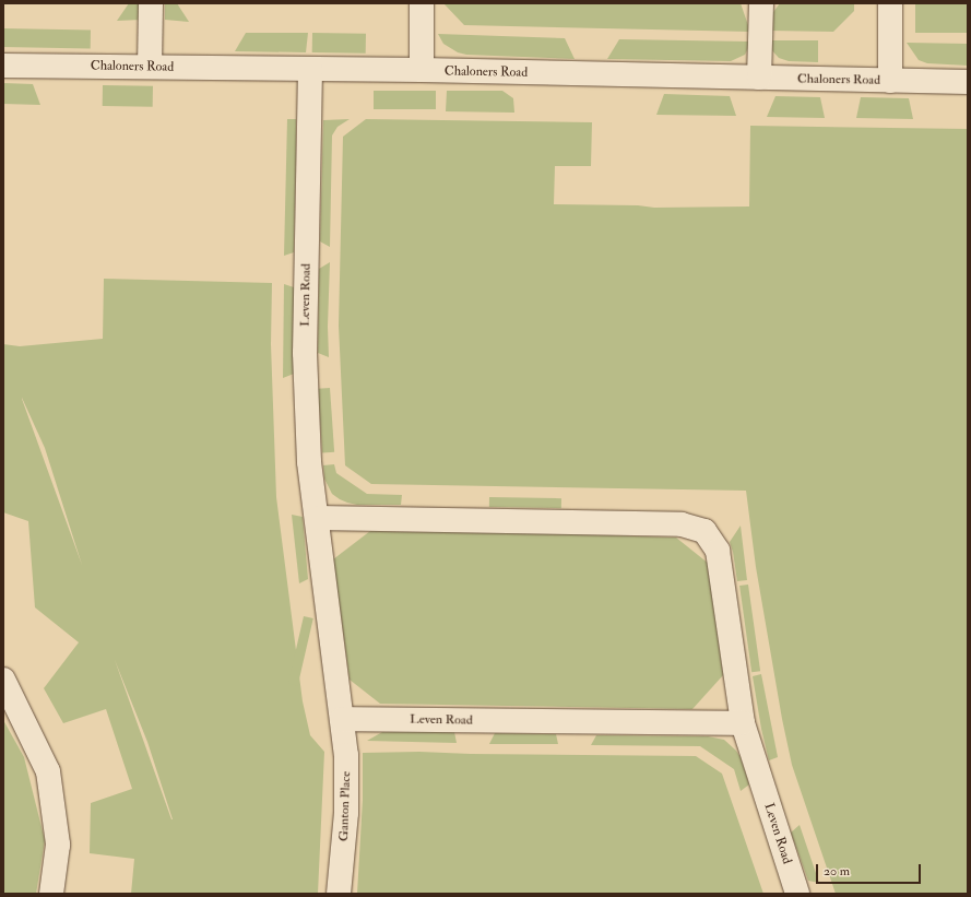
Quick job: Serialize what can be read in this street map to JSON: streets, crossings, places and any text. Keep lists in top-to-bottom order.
{
  "streets": {
    "street": ["Chaloners Road", "Leven Road", "Ganton Place"]
  },
  "crossings": [
    ["Chaloners Road", "Leven Road"],
    ["Leven Road", "Ganton Place"]
  ],
  "scale_bar": "20 m"
}
